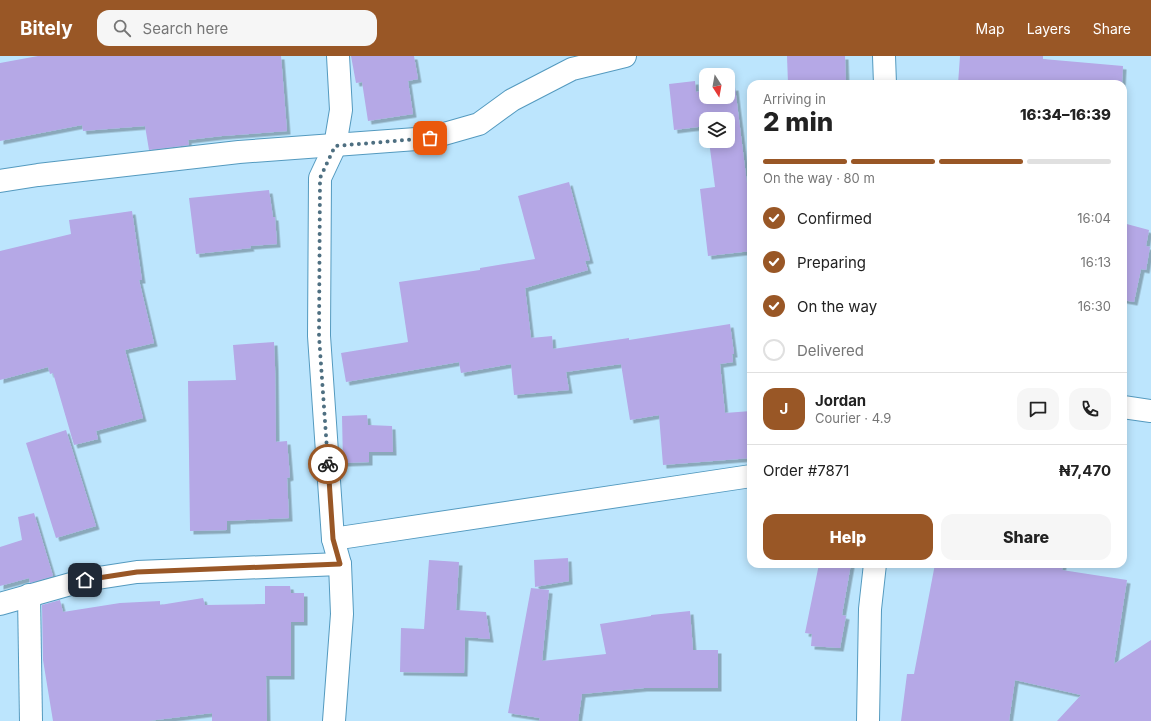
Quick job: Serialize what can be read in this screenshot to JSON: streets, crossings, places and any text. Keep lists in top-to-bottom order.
{
  "north": "bottom",
  "page": {
    "header": "Bitely",
    "search": "Search here",
    "nav": ["Map", "Layers", "Share"],
    "heading": ["2 min", "Arriving in", "16:34–16:39"],
    "panel": [
      "Jordan",
      "Courier · 4.9",
      "Order #7871",
      "₦7,470"
    ],
    "bar": "On the way · 80 m",
    "list": [
      ["Confirmed", "16:04"],
      ["Preparing", "16:13"],
      ["On the way", "16:30"],
      "Delivered"
    ],
    "round": "J",
    "buttons": ["Help", "Share"]
  }
}
